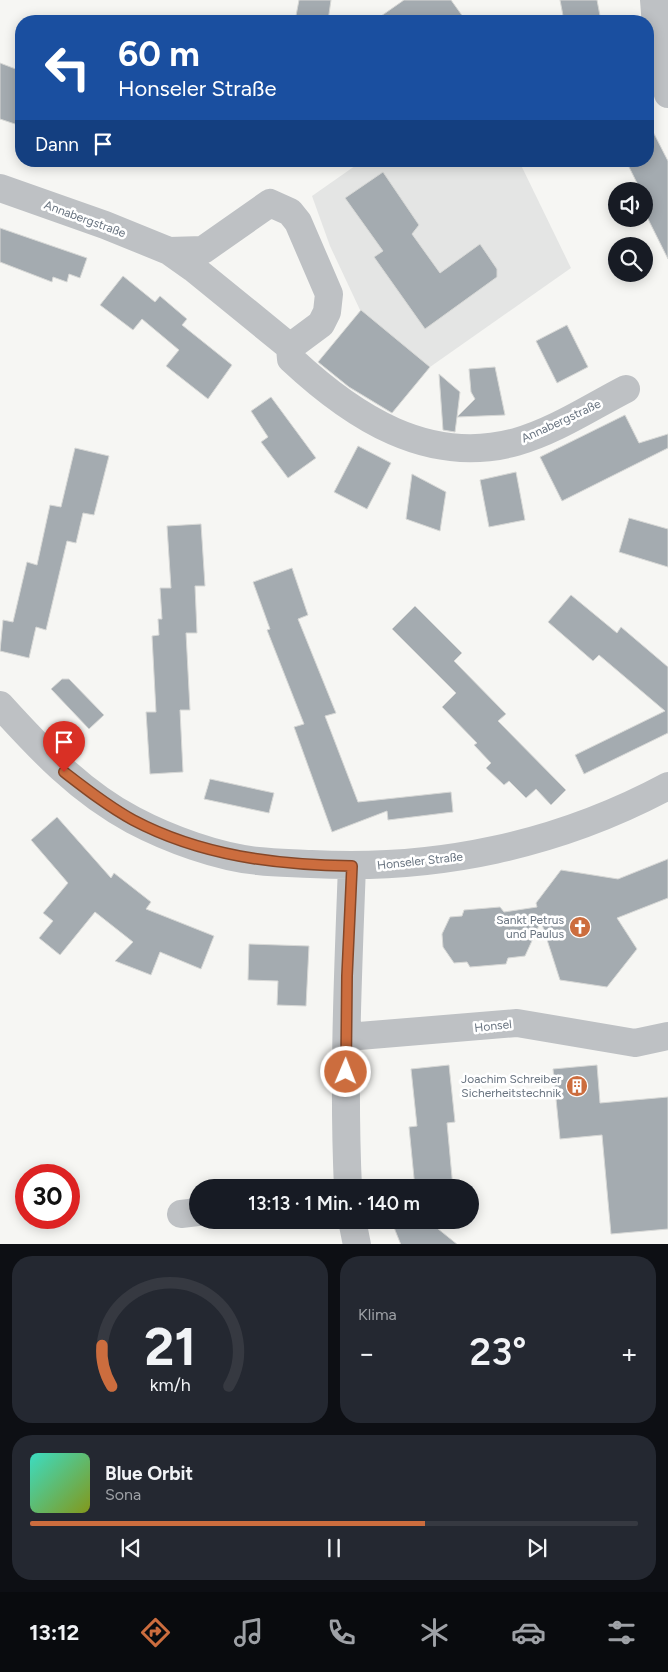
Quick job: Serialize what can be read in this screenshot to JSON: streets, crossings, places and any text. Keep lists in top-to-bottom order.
{
  "streets": {
    "street": ["Annabergstraße", "Honseler Straße", "Honsel"]
  },
  "places": {
    "church": ["Sankt Petrus und Paulus"],
    "building": ["Joachim Schreiber Sicherheitstechnik"]
  },
  "page": {
    "turn": ["60 m", "Honseler Straße"],
    "then": "Dann",
    "limit": "30",
    "trip": "13:13 · 1 Min. · 140 m",
    "tile": "Klima",
    "heat": ["−", "23°", "+"],
    "song": ["Blue Orbit", "Sona"],
    "tabs": "13:12",
    "gauge": ["21", "km/h"]
  }
}
